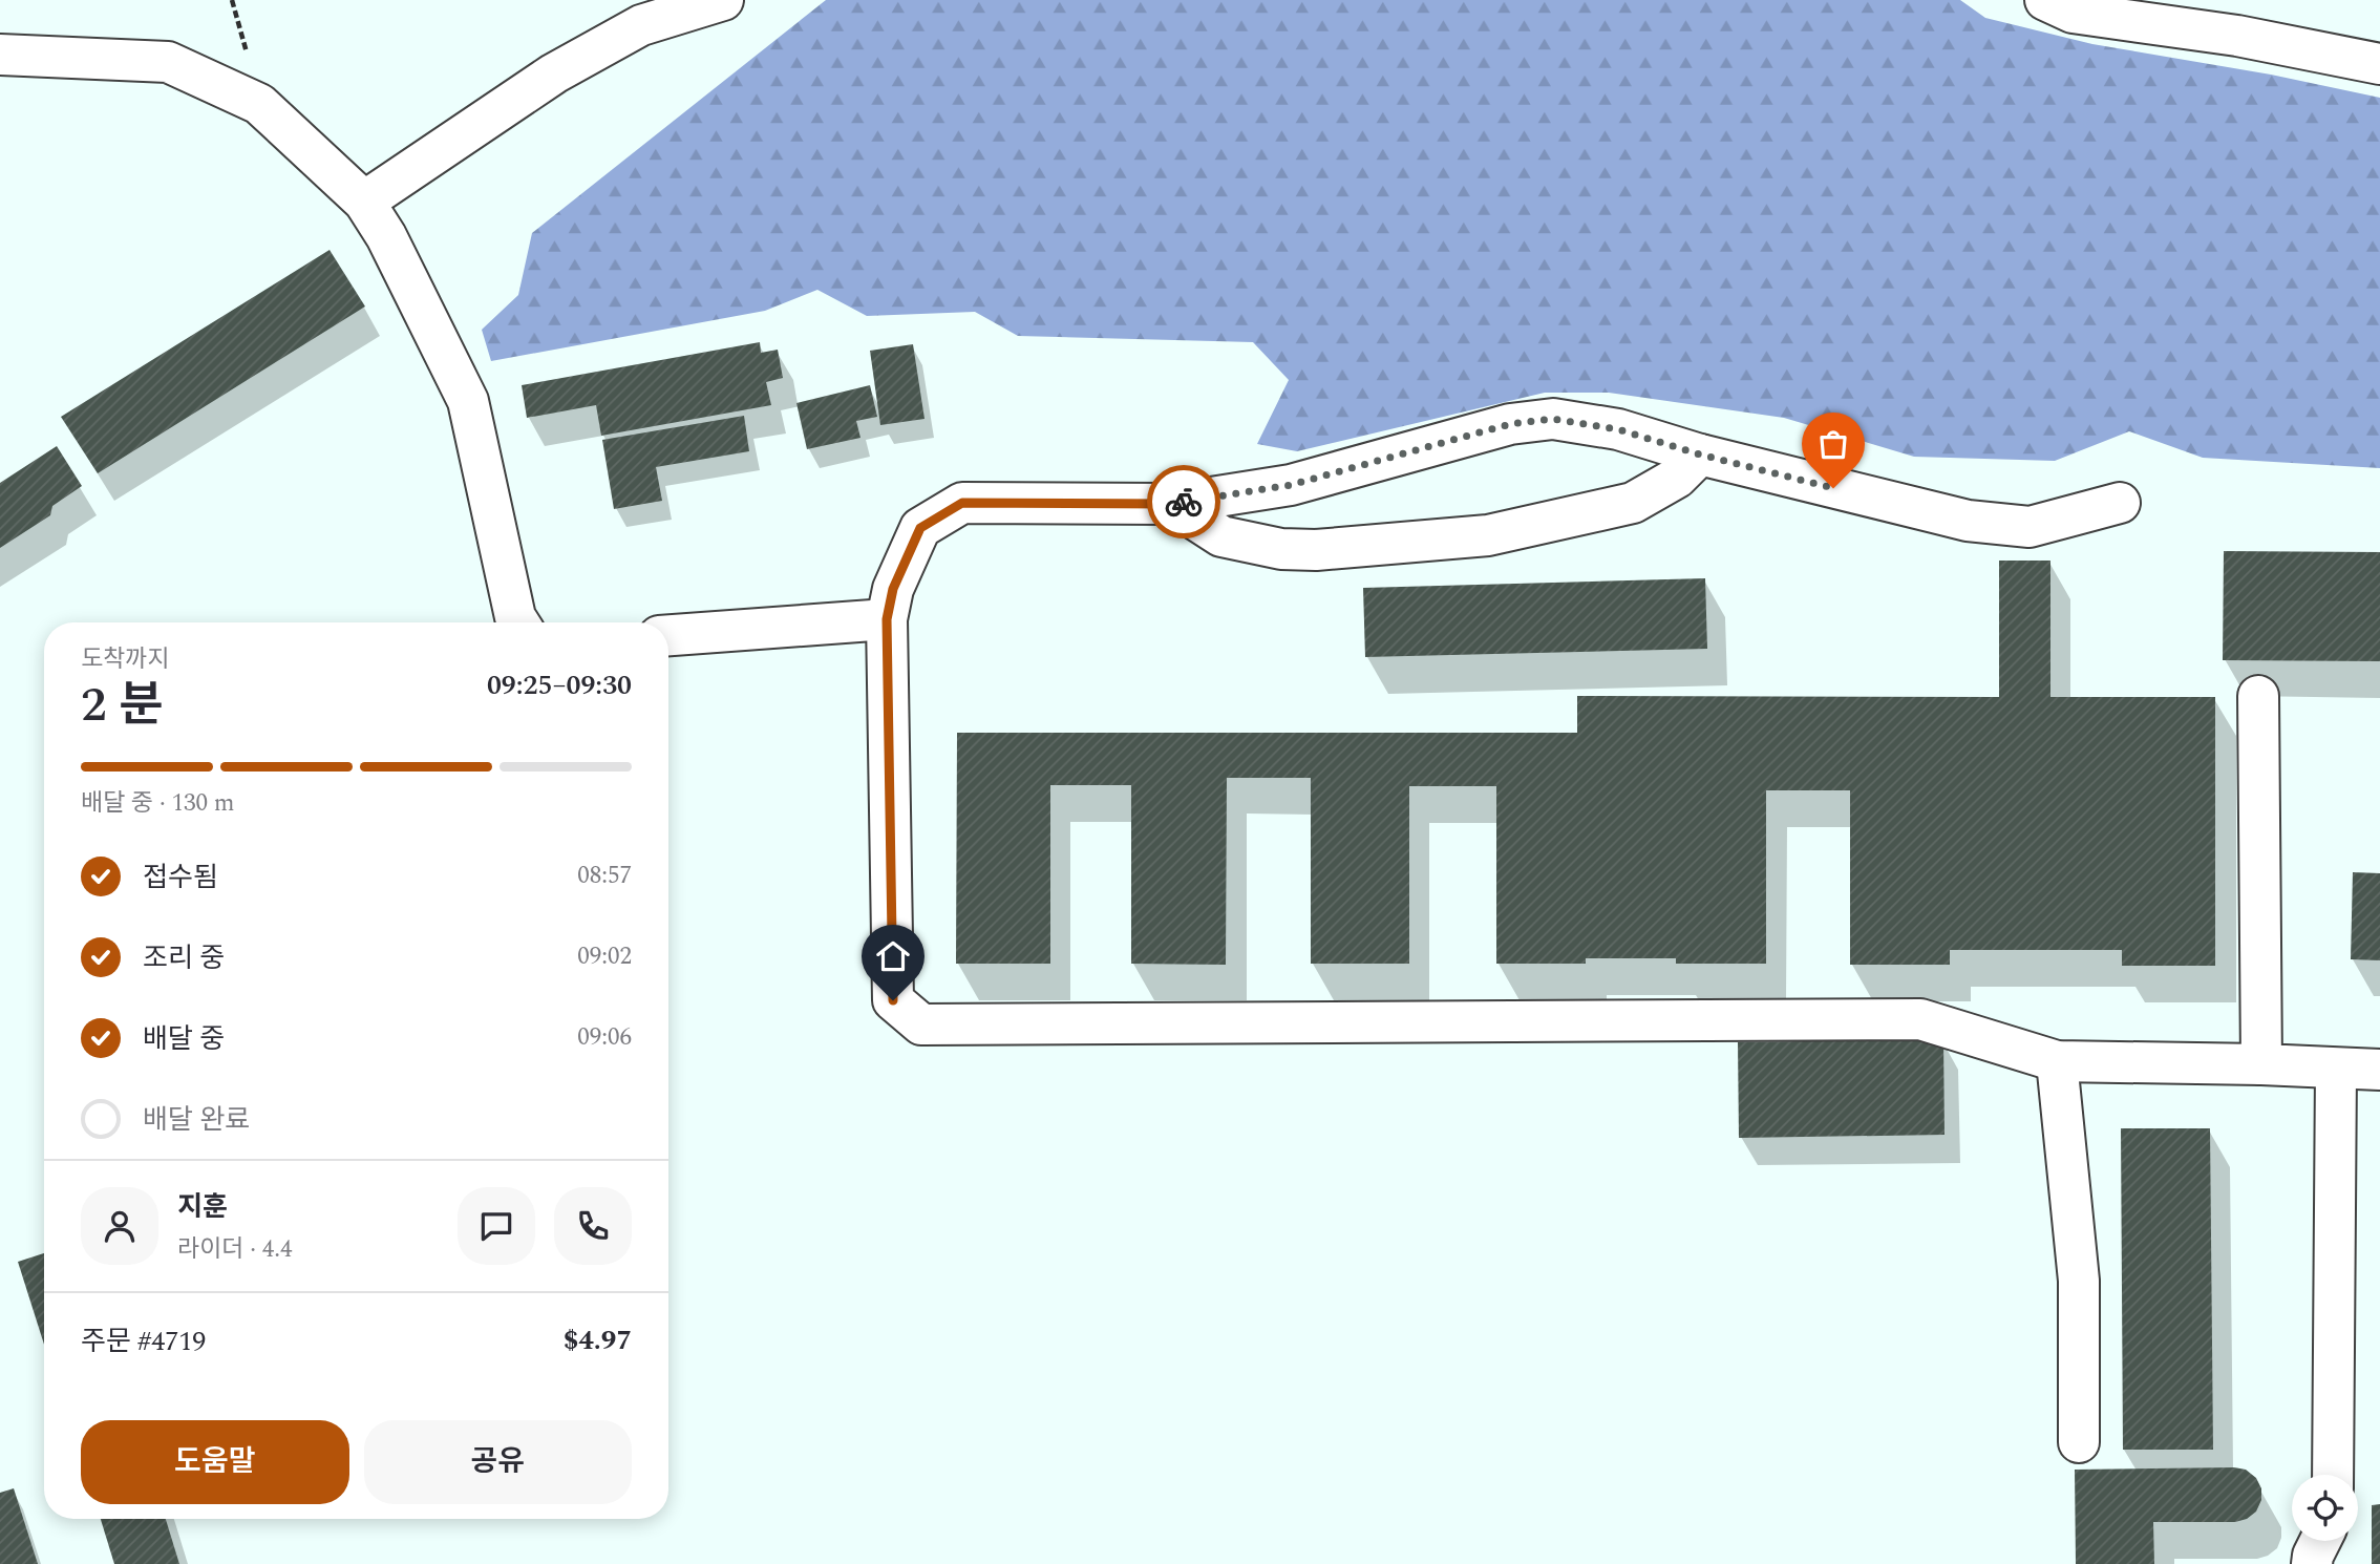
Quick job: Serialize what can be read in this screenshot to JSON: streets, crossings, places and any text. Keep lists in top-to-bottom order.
{
  "page": {
    "heading": ["2 분", "도착까지", "09:25–09:30"],
    "panel": [
      "지훈",
      "라이더 · 4.4",
      "주문 #4719",
      "$4.97"
    ],
    "bar": "배달 중 · 130 m",
    "list": [
      ["접수됨", "08:57"],
      ["조리 중", "09:02"],
      ["배달 중", "09:06"],
      "배달 완료"
    ],
    "buttons": ["도움말", "공유"]
  }
}
